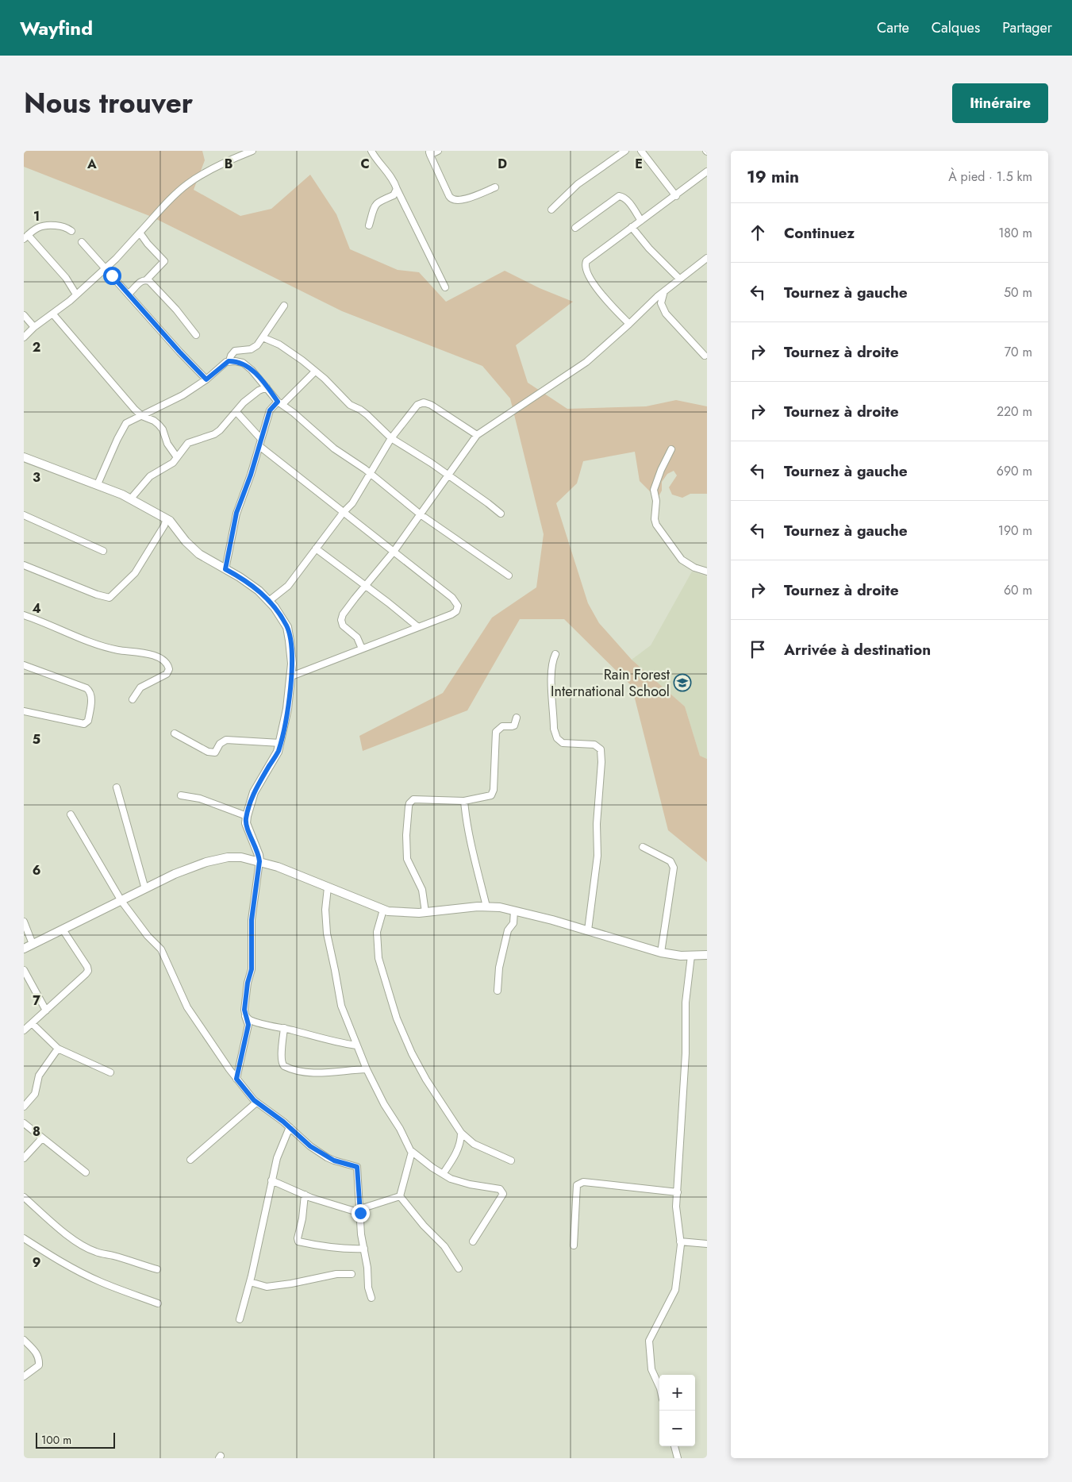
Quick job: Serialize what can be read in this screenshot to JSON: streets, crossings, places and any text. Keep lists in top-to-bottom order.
{
  "places": {
    "school or university": ["Rain Forest International School"]
  },
  "scale_bar": "100 m",
  "page": {
    "header": "Wayfind",
    "nav": ["Carte", "Calques", "Partager"],
    "title": "Nous trouver",
    "buttons": "Itinéraire",
    "heading": ["19 min", "À pied · 1.5 km"],
    "list": [
      ["Continuez", "180 m"],
      ["Tournez à gauche", "50 m"],
      ["Tournez à droite", "70 m"],
      ["Tournez à droite", "220 m"],
      ["Tournez à gauche", "690 m"],
      ["Tournez à gauche", "190 m"],
      ["Tournez à droite", "60 m"],
      "Arrivée à destination"
    ],
    "map_buttons": ["+", "−"],
    "scale": "100 m"
  },
  "grid": {
    "columns": [
      "A",
      "B",
      "C",
      "D",
      "E"
    ],
    "rows": [
      "1",
      "2",
      "3",
      "4",
      "5",
      "6",
      "7",
      "8",
      "9"
    ]
  }
}
